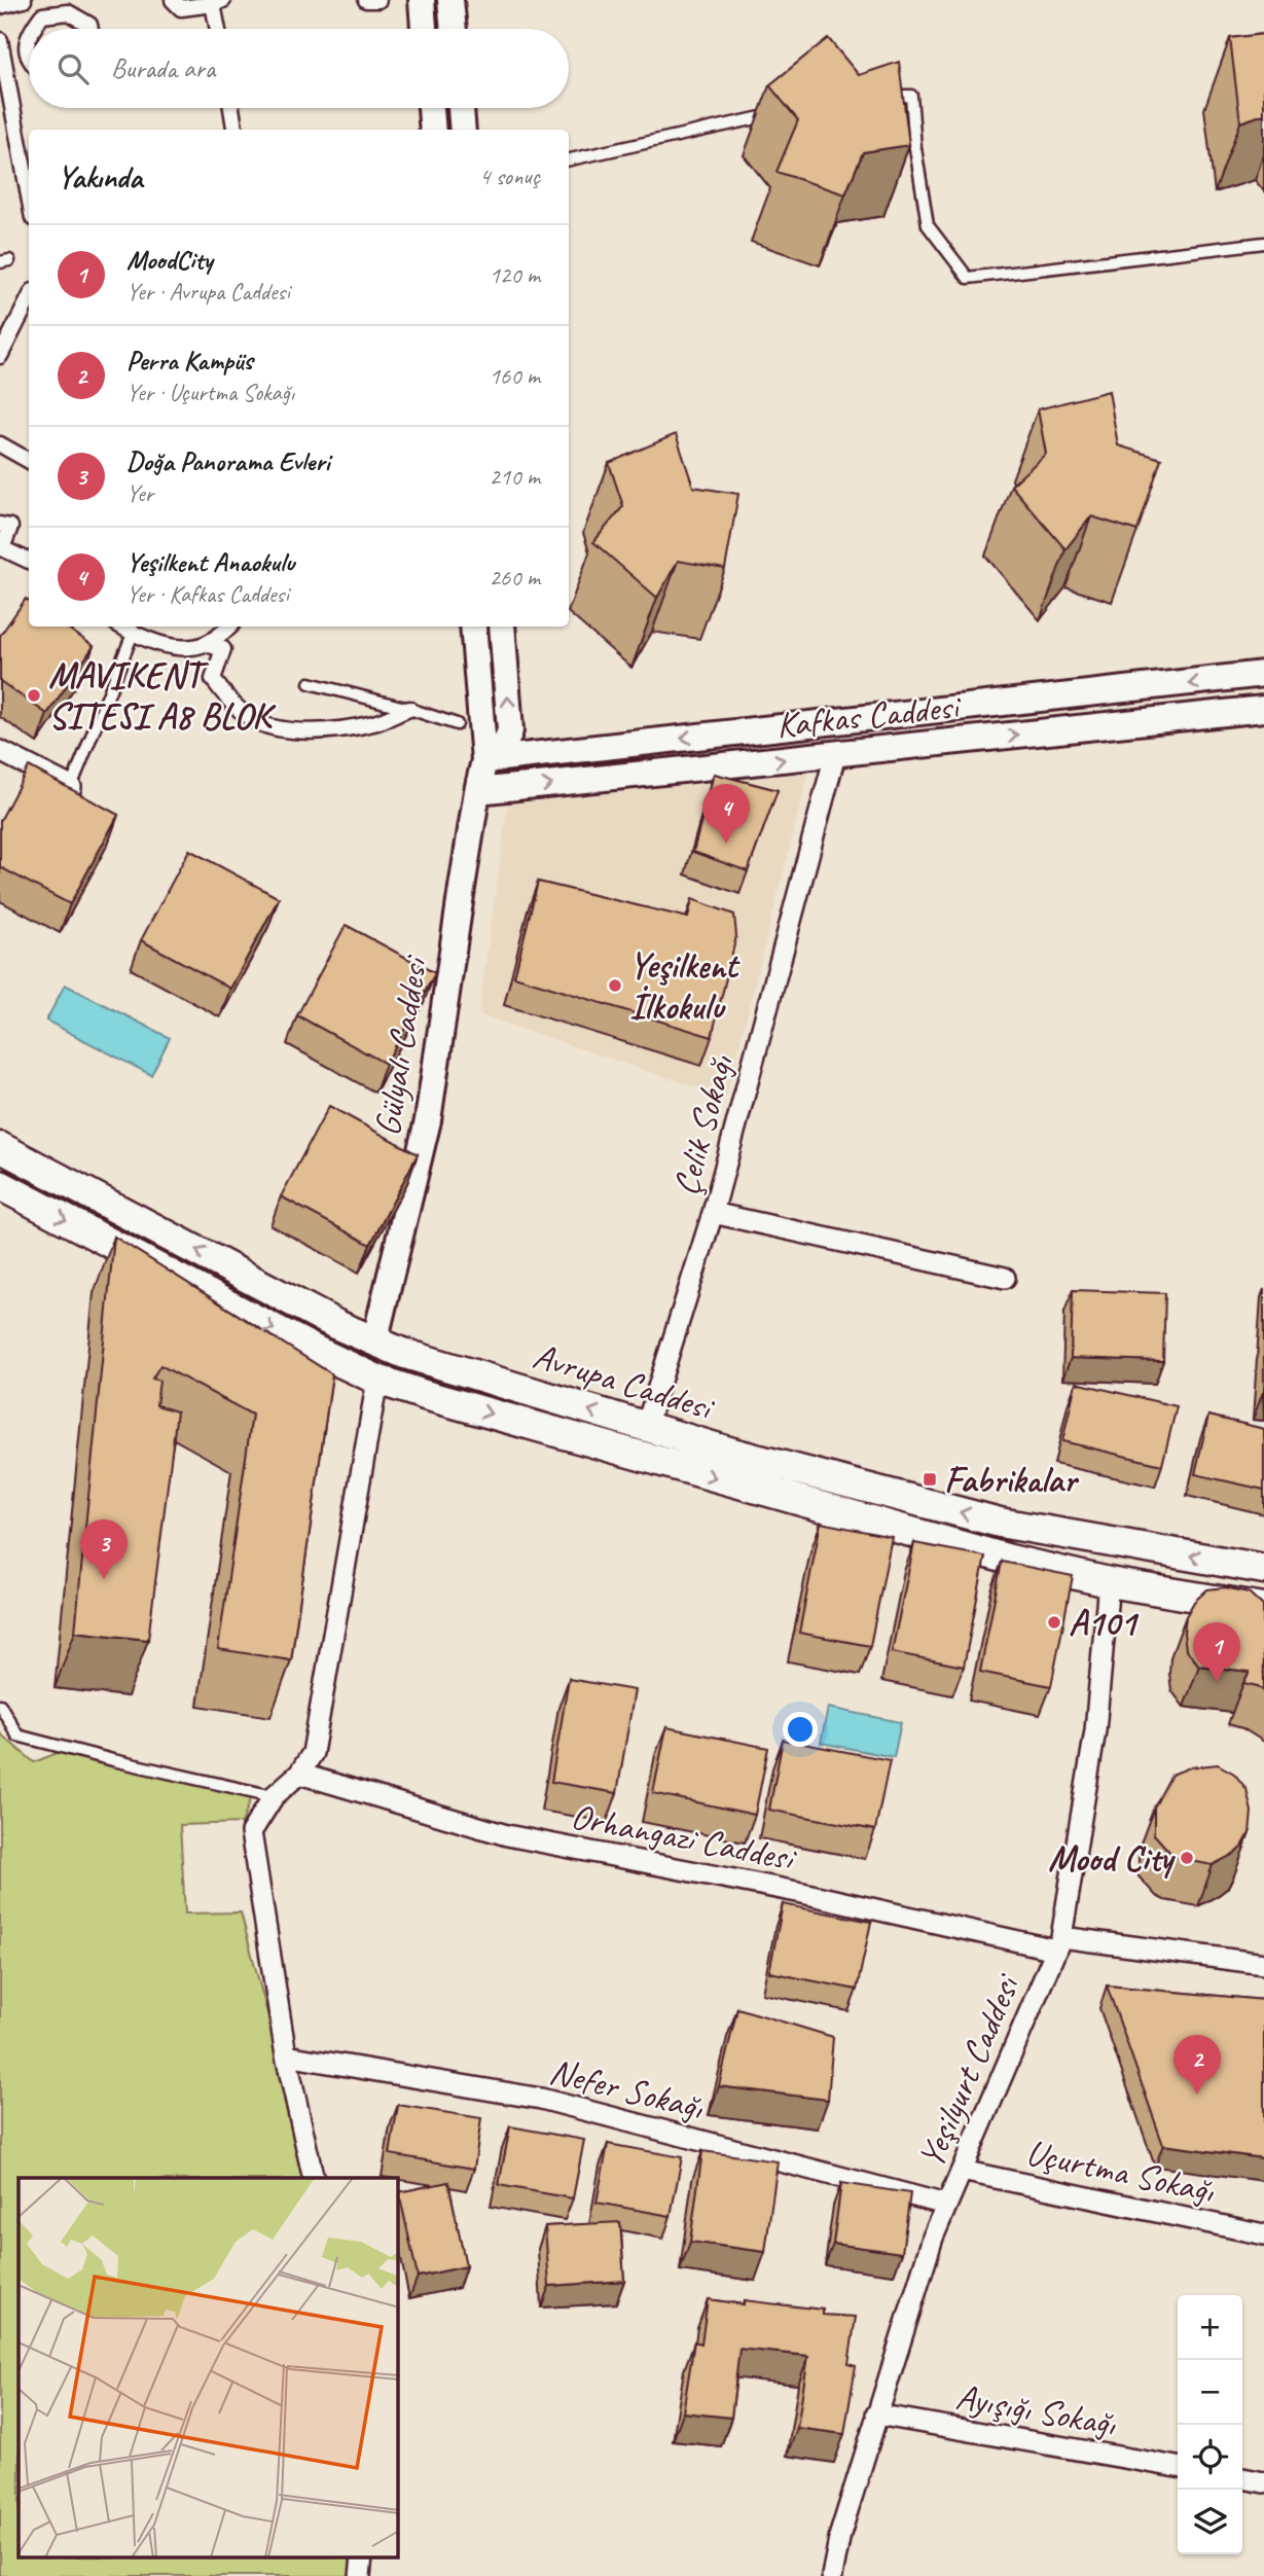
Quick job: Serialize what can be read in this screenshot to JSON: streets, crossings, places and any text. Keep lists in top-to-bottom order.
{
  "streets": {
    "main road": ["Avrupa Caddesi"],
    "street": [
      "Kafkas Caddesi",
      "Gülyalı Caddesi",
      "Çelik Sokağı",
      "Orhangazi Caddesi",
      "Yeşilyurt Caddesi",
      "Nefer Sokağı",
      "Uçurtma Sokağı",
      "Ayışığı Sokağı"
    ]
  },
  "crossings": [
    ["Kafkas Caddesi", "Gülyalı Caddesi"],
    ["Kafkas Caddesi", "Çelik Sokağı"],
    ["Gülyalı Caddesi", "Avrupa Caddesi"],
    ["Çelik Sokağı", "Avrupa Caddesi"],
    ["Avrupa Caddesi", "Yeşilyurt Caddesi"],
    ["Orhangazi Caddesi", "Yeşilyurt Caddesi"],
    ["Yeşilyurt Caddesi", "Nefer Sokağı"],
    ["Yeşilyurt Caddesi", "Uçurtma Sokağı"],
    ["Yeşilyurt Caddesi", "Ayışığı Sokağı"]
  ],
  "places": {
    "other": [
      "MAVIKENT SITESI A8 BLOK",
      "Yeşilkent İlkokulu",
      "A101",
      "Mood City"
    ],
    "transit": ["Fabrikalar"]
  },
  "page": {
    "search": "Burada ara",
    "heading": ["Yakında", "4 sonuç"],
    "list": [
      {
        "mark": "1",
        "name": "MoodCity",
        "note": "Yer · Avrupa Caddesi",
        "value": "120 m"
      },
      {
        "mark": "2",
        "name": "Perra Kampüs",
        "note": "Yer · Uçurtma Sokağı",
        "value": "160 m"
      },
      {
        "mark": "3",
        "name": "Doğa Panorama Evleri",
        "note": "Yer",
        "value": "210 m"
      },
      {
        "mark": "4",
        "name": "Yeşilkent Anaokulu",
        "note": "Yer · Kafkas Caddesi",
        "value": "260 m"
      }
    ],
    "pins": [
      "4",
      "3",
      "1",
      "2"
    ],
    "map_buttons": ["+", "−"]
  }
}
